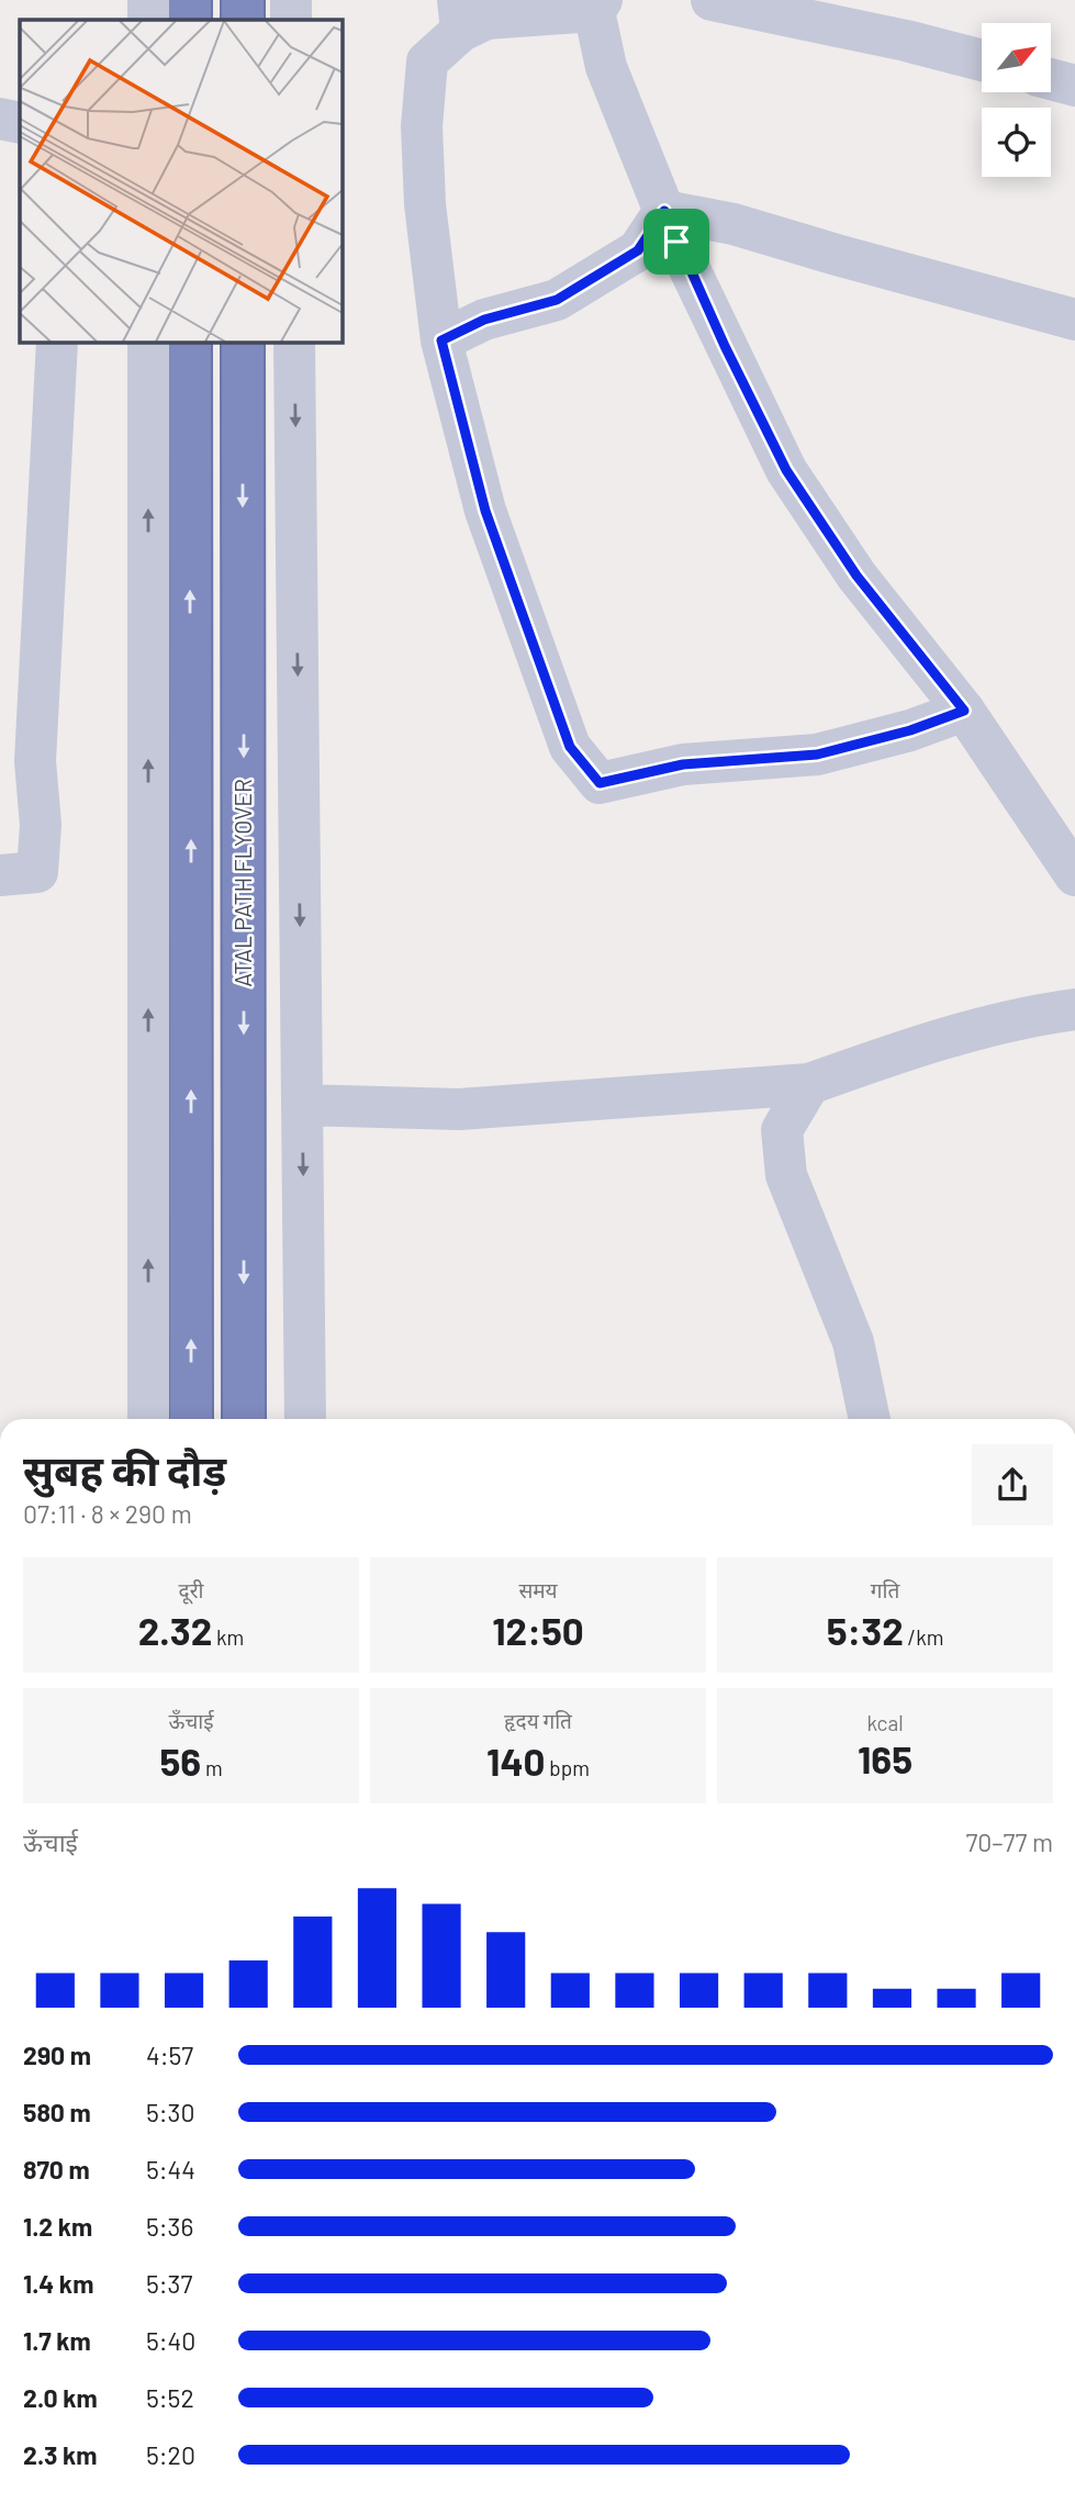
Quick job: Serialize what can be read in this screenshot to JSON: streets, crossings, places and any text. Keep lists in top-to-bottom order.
{
  "streets": {
    "highway": ["ATAL PATH FLYOVER"]
  },
  "north": "top right",
  "page": {
    "heading": ["सुबह की दौड़", "07:11 · 8 × 290 m"],
    "stats": [
      ["दूरी", "2.32 km"],
      ["समय", "12:50"],
      ["गति", "5:32 /km"],
      ["ऊँचाई", "56 m"],
      ["हृदय गति", "140 bpm"],
      ["kcal", "165"]
    ],
    "chart": ["ऊँचाई", "70–77 m"],
    "list": [
      {
        "name": "290 m",
        "note": "4:57"
      },
      {
        "name": "580 m",
        "note": "5:30"
      },
      {
        "name": "870 m",
        "note": "5:44"
      },
      {
        "name": "1.2 km",
        "note": "5:36"
      },
      {
        "name": "1.4 km",
        "note": "5:37"
      },
      {
        "name": "1.7 km",
        "note": "5:40"
      },
      {
        "name": "2.0 km",
        "note": "5:52"
      },
      {
        "name": "2.3 km",
        "note": "5:20"
      }
    ]
  }
}
